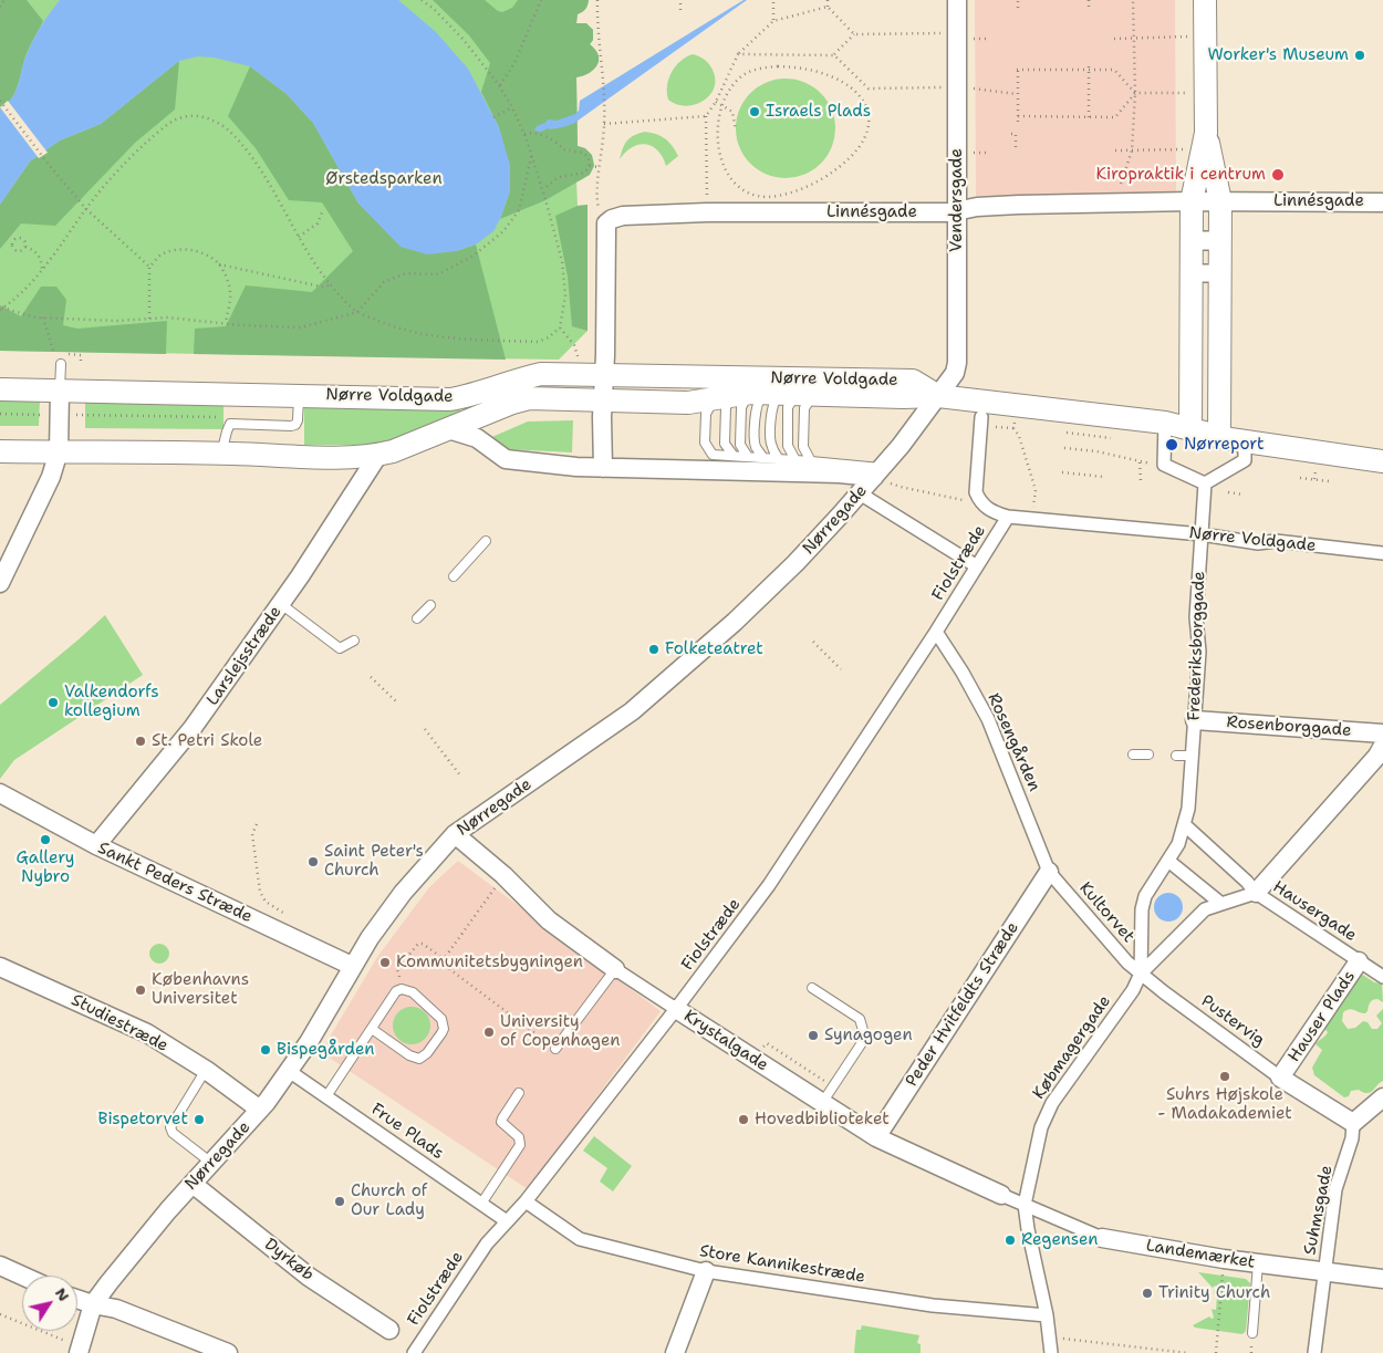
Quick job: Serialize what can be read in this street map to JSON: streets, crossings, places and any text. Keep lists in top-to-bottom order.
{
  "streets": {
    "street": [
      "Vendersgade",
      "Linnésgade",
      "Nørre Voldgade",
      "Nørregade",
      "Fiolstræde",
      "Frederiksborggade",
      "Larslejsstræde",
      "Rosenborggade",
      "Rosengården",
      "Sankt Peders Stræde",
      "Hausergade",
      "Kultorvet",
      "Peder Hvitfeldts Stræde",
      "Hauser Plads",
      "Pustervig",
      "Studiestræde",
      "Krystalgade",
      "Købmagergade",
      "Frue Plads",
      "Suhmsgade",
      "Landemærket",
      "Dyrkøb",
      "Store Kannikestræde"
    ]
  },
  "crossings": [
    ["Vendersgade", "Linnésgade"],
    ["Vendersgade", "Nørre Voldgade"],
    ["Vendersgade", "Nørregade"],
    ["Nørre Voldgade", "Nørregade"],
    ["Nørre Voldgade", "Fiolstræde"],
    ["Nørre Voldgade", "Frederiksborggade"],
    ["Nørre Voldgade", "Larslejsstræde"],
    ["Nørregade", "Sankt Peders Stræde"],
    ["Nørregade", "Studiestræde"],
    ["Nørregade", "Krystalgade"],
    ["Nørregade", "Frue Plads"],
    ["Nørregade", "Dyrkøb"],
    ["Fiolstræde", "Rosengården"],
    ["Fiolstræde", "Krystalgade"],
    ["Fiolstræde", "Frue Plads"],
    ["Fiolstræde", "Store Kannikestræde"],
    ["Frederiksborggade", "Rosenborggade"],
    ["Frederiksborggade", "Kultorvet"],
    ["Larslejsstræde", "Sankt Peders Stræde"],
    ["Rosengården", "Kultorvet"],
    ["Rosengården", "Peder Hvitfeldts Stræde"],
    ["Hausergade", "Kultorvet"],
    ["Hausergade", "Hauser Plads"],
    ["Kultorvet", "Peder Hvitfeldts Stræde"],
    ["Kultorvet", "Pustervig"],
    ["Kultorvet", "Købmagergade"],
    ["Peder Hvitfeldts Stræde", "Krystalgade"],
    ["Hauser Plads", "Pustervig"],
    ["Hauser Plads", "Suhmsgade"],
    ["Krystalgade", "Købmagergade"],
    ["Krystalgade", "Landemærket"],
    ["Købmagergade", "Landemærket"],
    ["Købmagergade", "Store Kannikestræde"],
    ["Suhmsgade", "Landemærket"]
  ],
  "parks": ["Ørstedsparken"],
  "places": [
    "Worker's Museum",
    "Israels Plads",
    "Kiropraktik i centrum",
    "Nørreport",
    "Folketeatret",
    "Valkendorfs kollegium",
    "St. Petri Skole",
    "Gallery Nybro",
    "Saint Peter's Church",
    "Kommunitetsbygningen",
    "Københavns Universitet",
    "University of Copenhagen",
    "Synagogen",
    "Bispegården",
    "Suhrs Højskole - Madakademiet",
    "Bispetorvet",
    "Hovedbiblioteket",
    "Church of Our Lady",
    "Regensen",
    "Trinity Church"
  ],
  "north": "top right"
}
